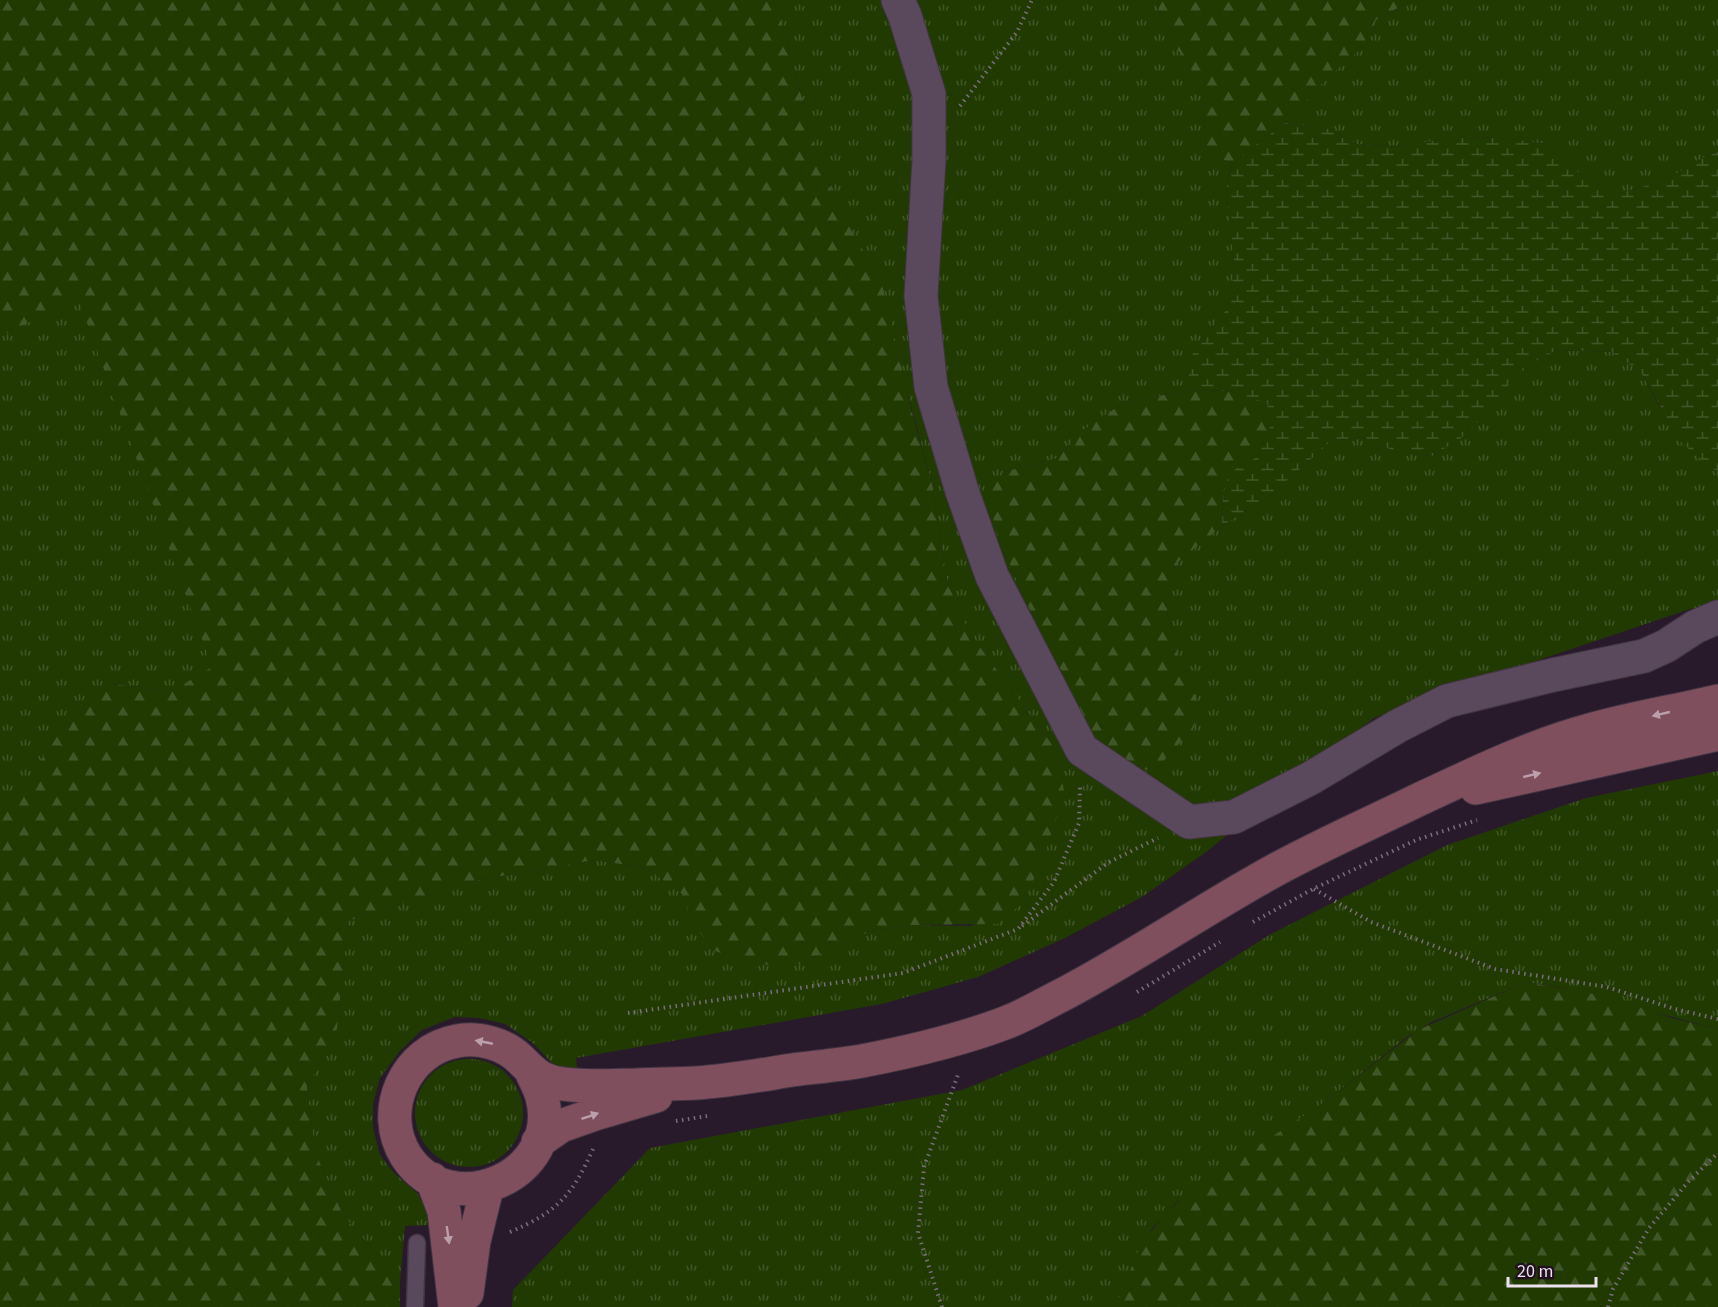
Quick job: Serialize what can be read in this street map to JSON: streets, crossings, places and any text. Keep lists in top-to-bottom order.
{
  "scale_bar": "20 m"
}
